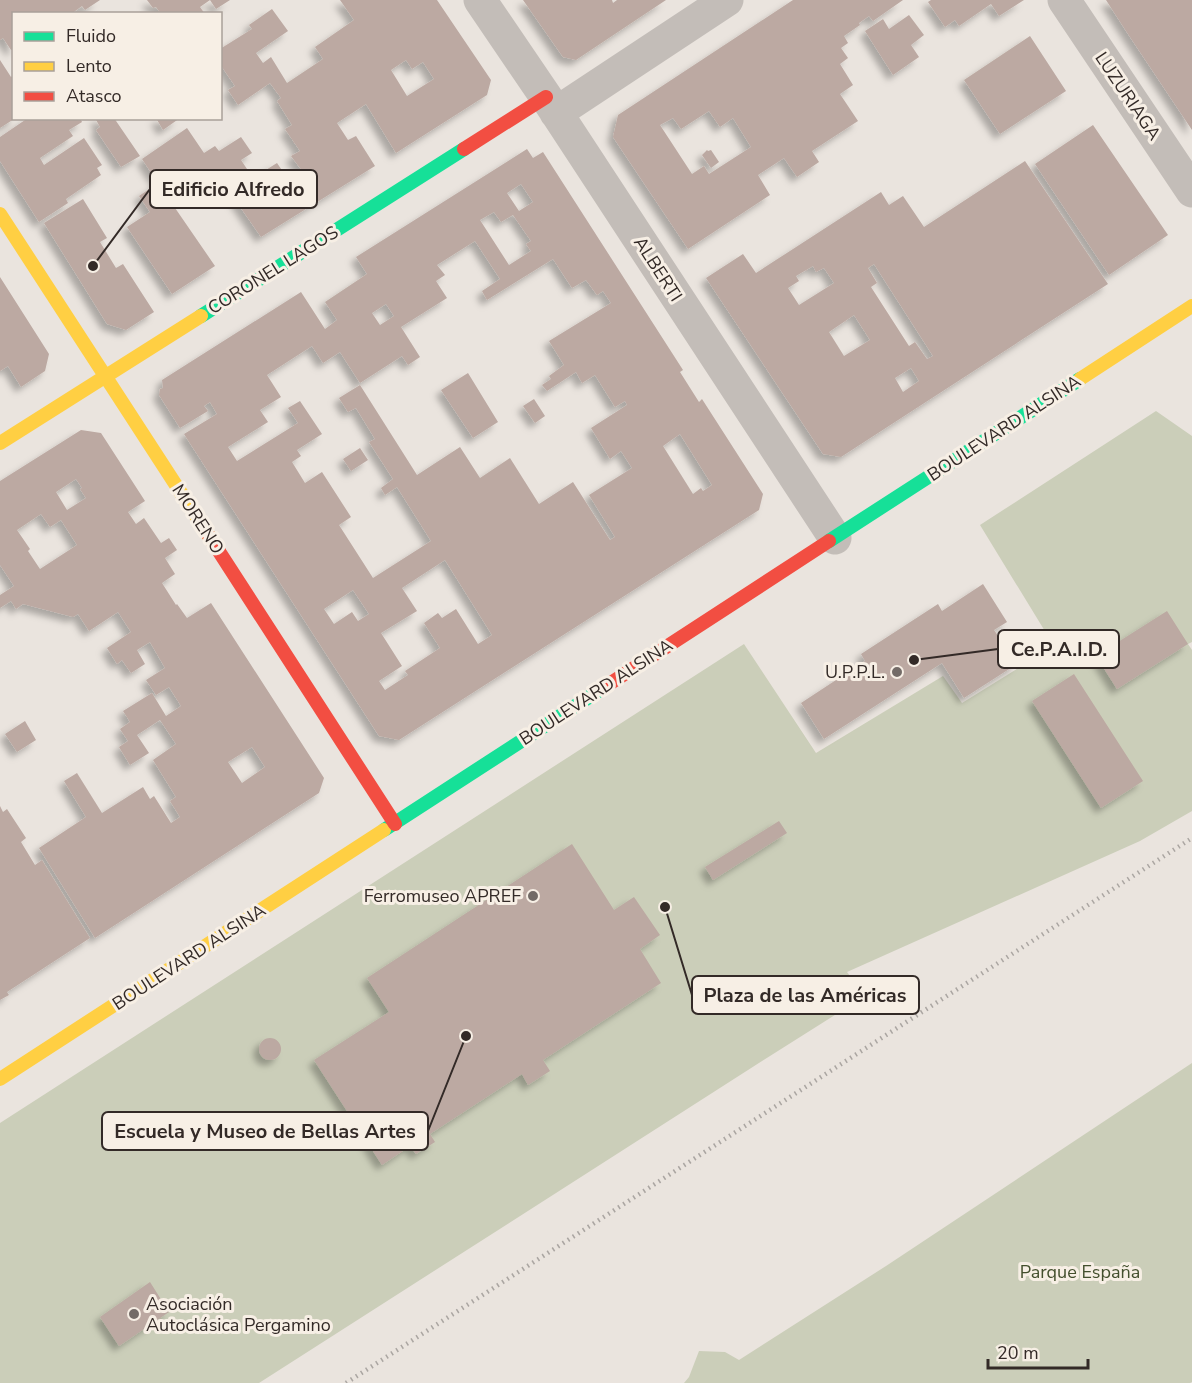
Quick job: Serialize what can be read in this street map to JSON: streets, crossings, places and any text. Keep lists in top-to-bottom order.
{
  "streets": {
    "main road": ["CORONEL LAGOS", "BOULEVARD ALSINA", "MORENO"],
    "street": ["LUZURIAGA", "ALBERTI"]
  },
  "crossings": [
    ["ALBERTI", "CORONEL LAGOS"],
    ["ALBERTI", "BOULEVARD ALSINA"],
    ["CORONEL LAGOS", "MORENO"],
    ["BOULEVARD ALSINA", "MORENO"]
  ],
  "parks": ["Parque España"],
  "places": [
    "Edificio Alfredo",
    "Ce.P.A.I.D.",
    "U.P.P.L.",
    "Ferromuseo APREF",
    "Plaza de las Américas",
    "Escuela y Museo de Bellas Artes",
    "Asociación Autoclásica Pergamino"
  ],
  "legend": ["Fluido", "Lento", "Atasco"],
  "scale_bar": "20 m"
}
